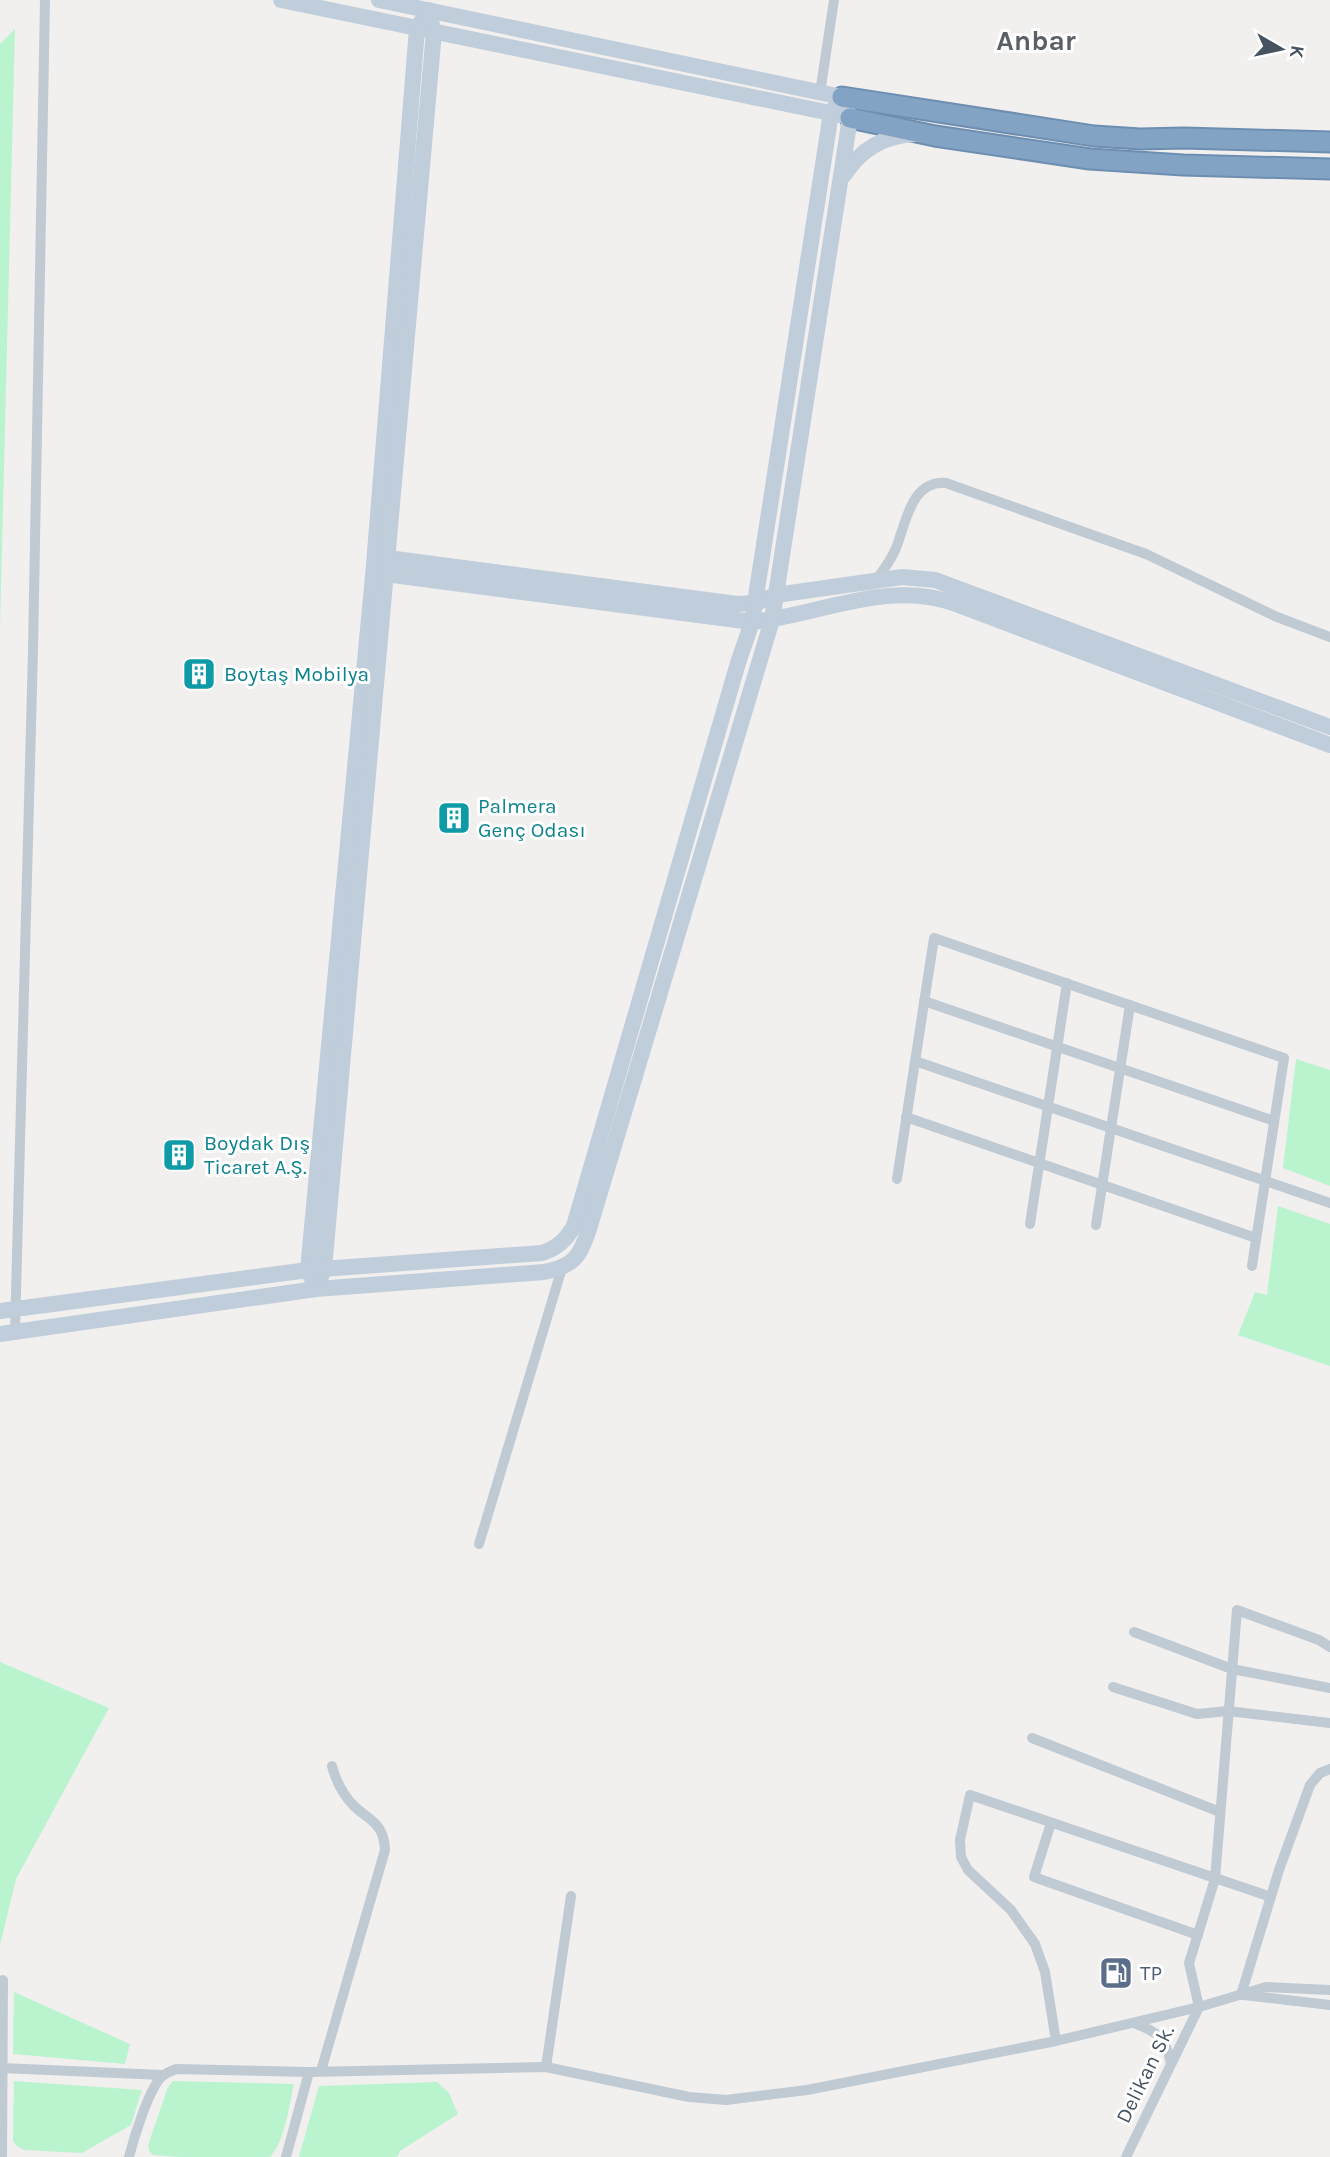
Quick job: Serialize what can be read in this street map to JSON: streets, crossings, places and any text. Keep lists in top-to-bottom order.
{
  "streets": {
    "street": ["Delikan Sk."]
  },
  "districts": ["Anbar"],
  "places": {
    "building": ["Boytaş Mobilya", "Palmera Genç Odası", "Boydak Dış Ticaret A.Ş."],
    "fuel station": ["TP"]
  },
  "north": "right"
}
